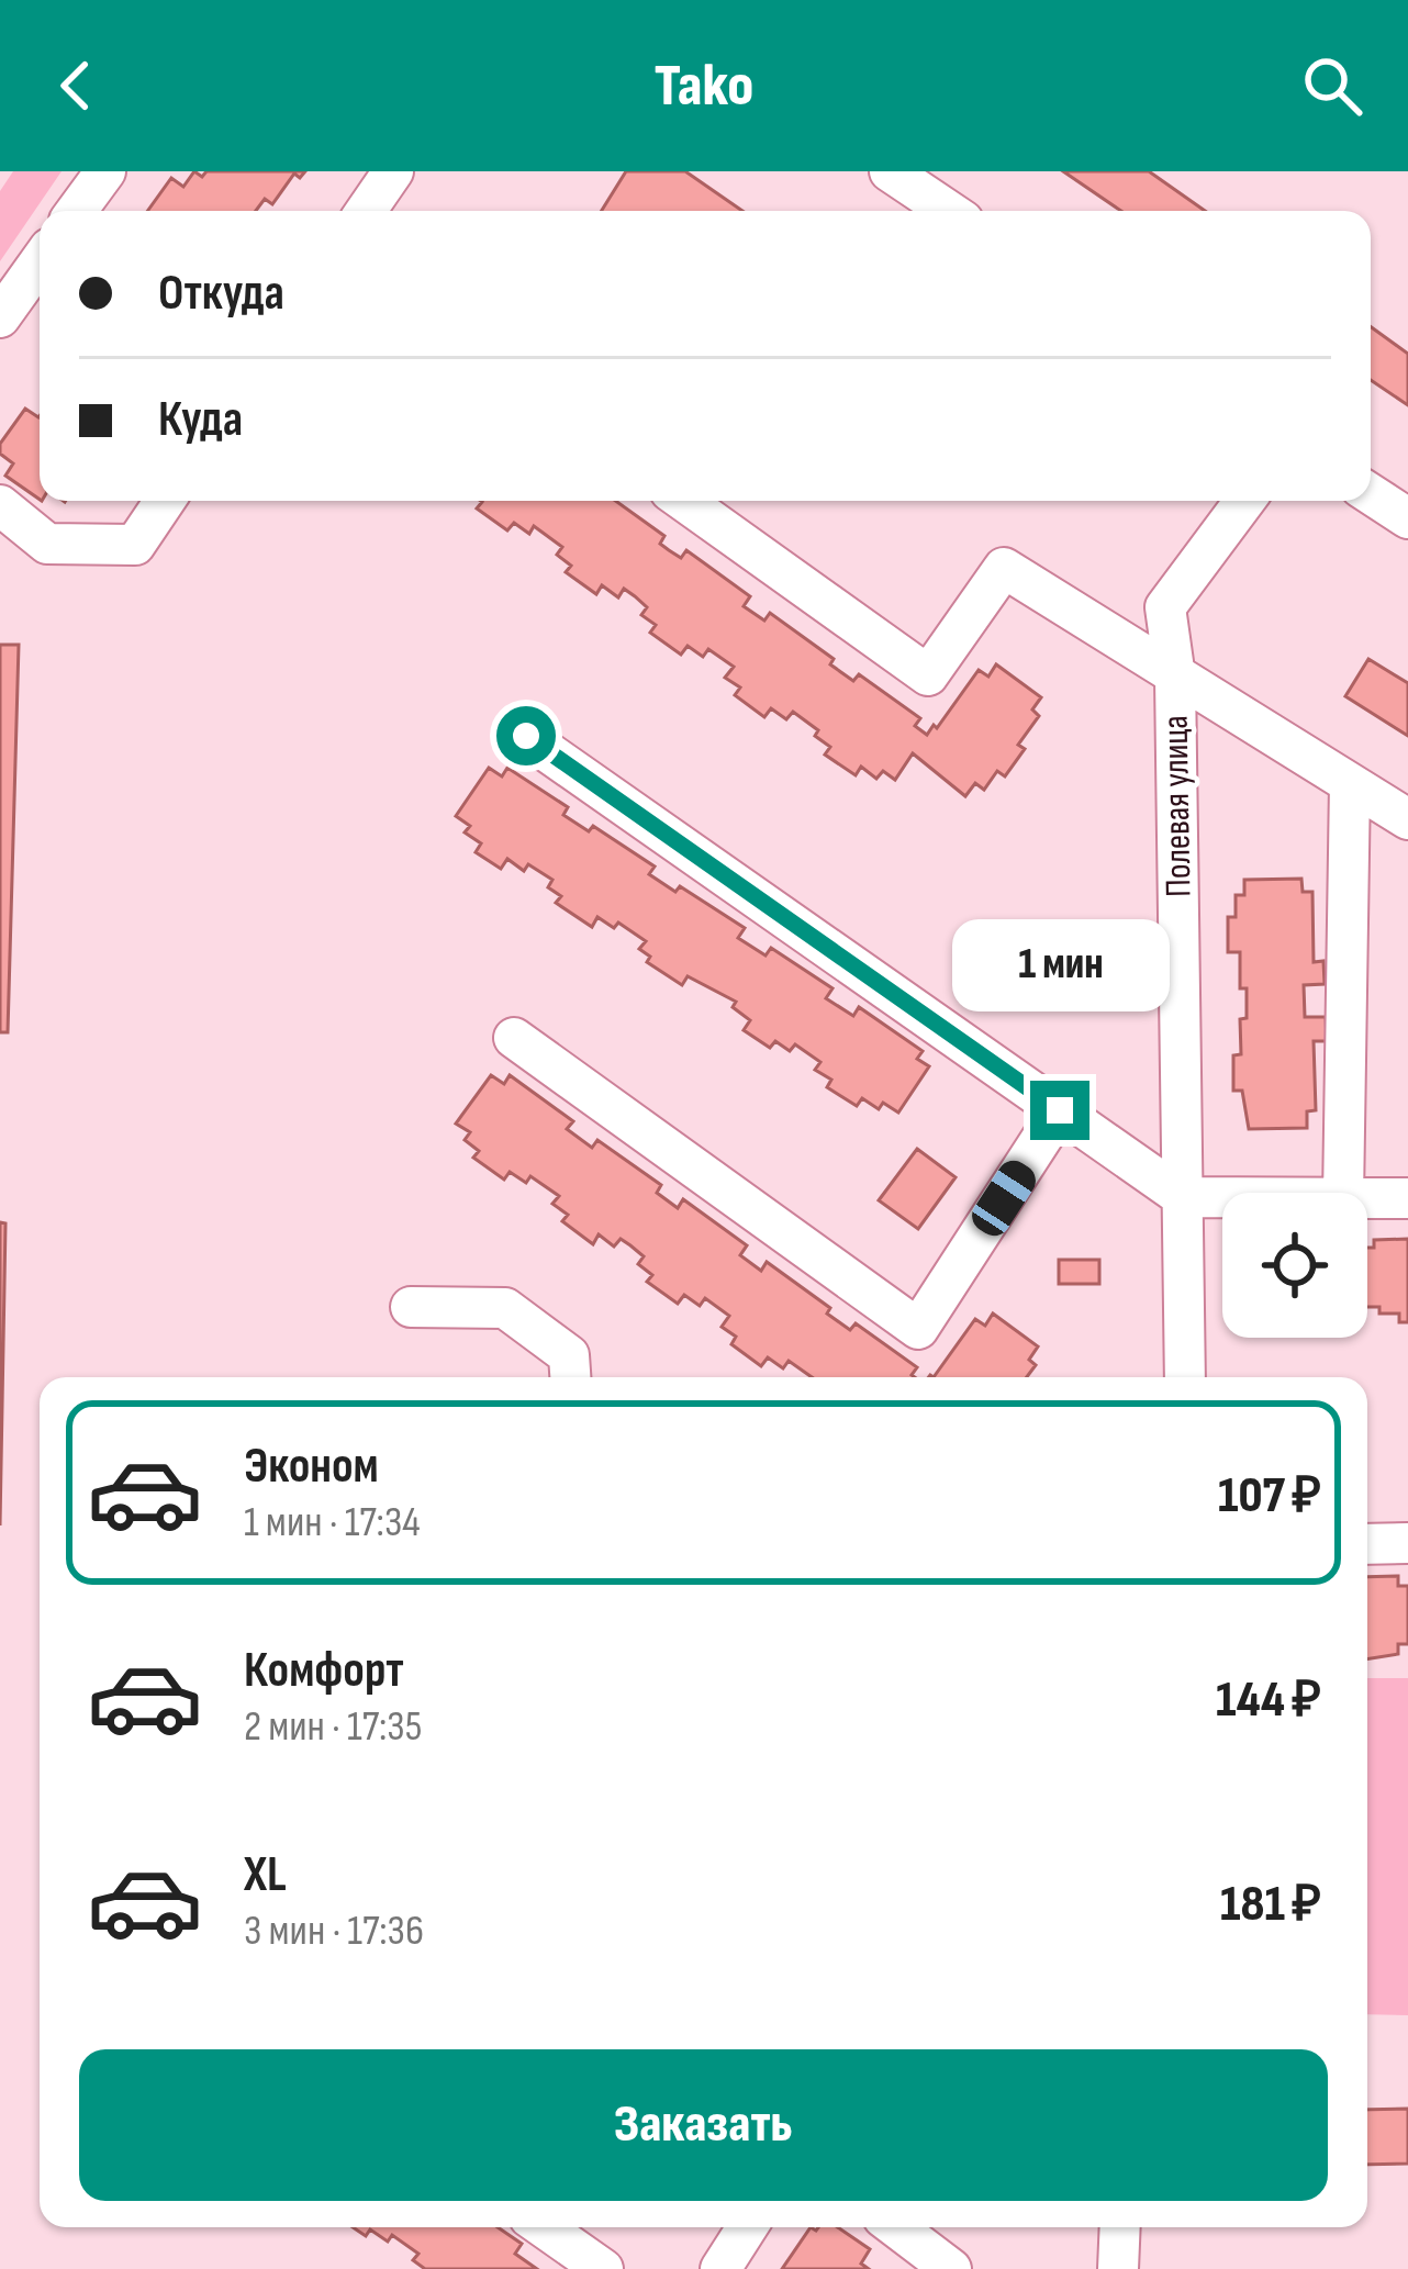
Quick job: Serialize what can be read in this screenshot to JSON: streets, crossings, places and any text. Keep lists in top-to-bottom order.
{
  "streets": {
    "street": ["Полевая улица"]
  },
  "page": {
    "header": "Tako",
    "banner": ["Откуда", "Куда"],
    "bubble": "1 мин",
    "list": [
      {
        "name": "Эконом",
        "note": "1 мин · 17:34",
        "value": "107 ₽"
      },
      {
        "name": "Комфорт",
        "note": "2 мин · 17:35",
        "value": "144 ₽"
      },
      {
        "name": "XL",
        "note": "3 мин · 17:36",
        "value": "181 ₽"
      }
    ],
    "buttons": "Заказать"
  }
}
